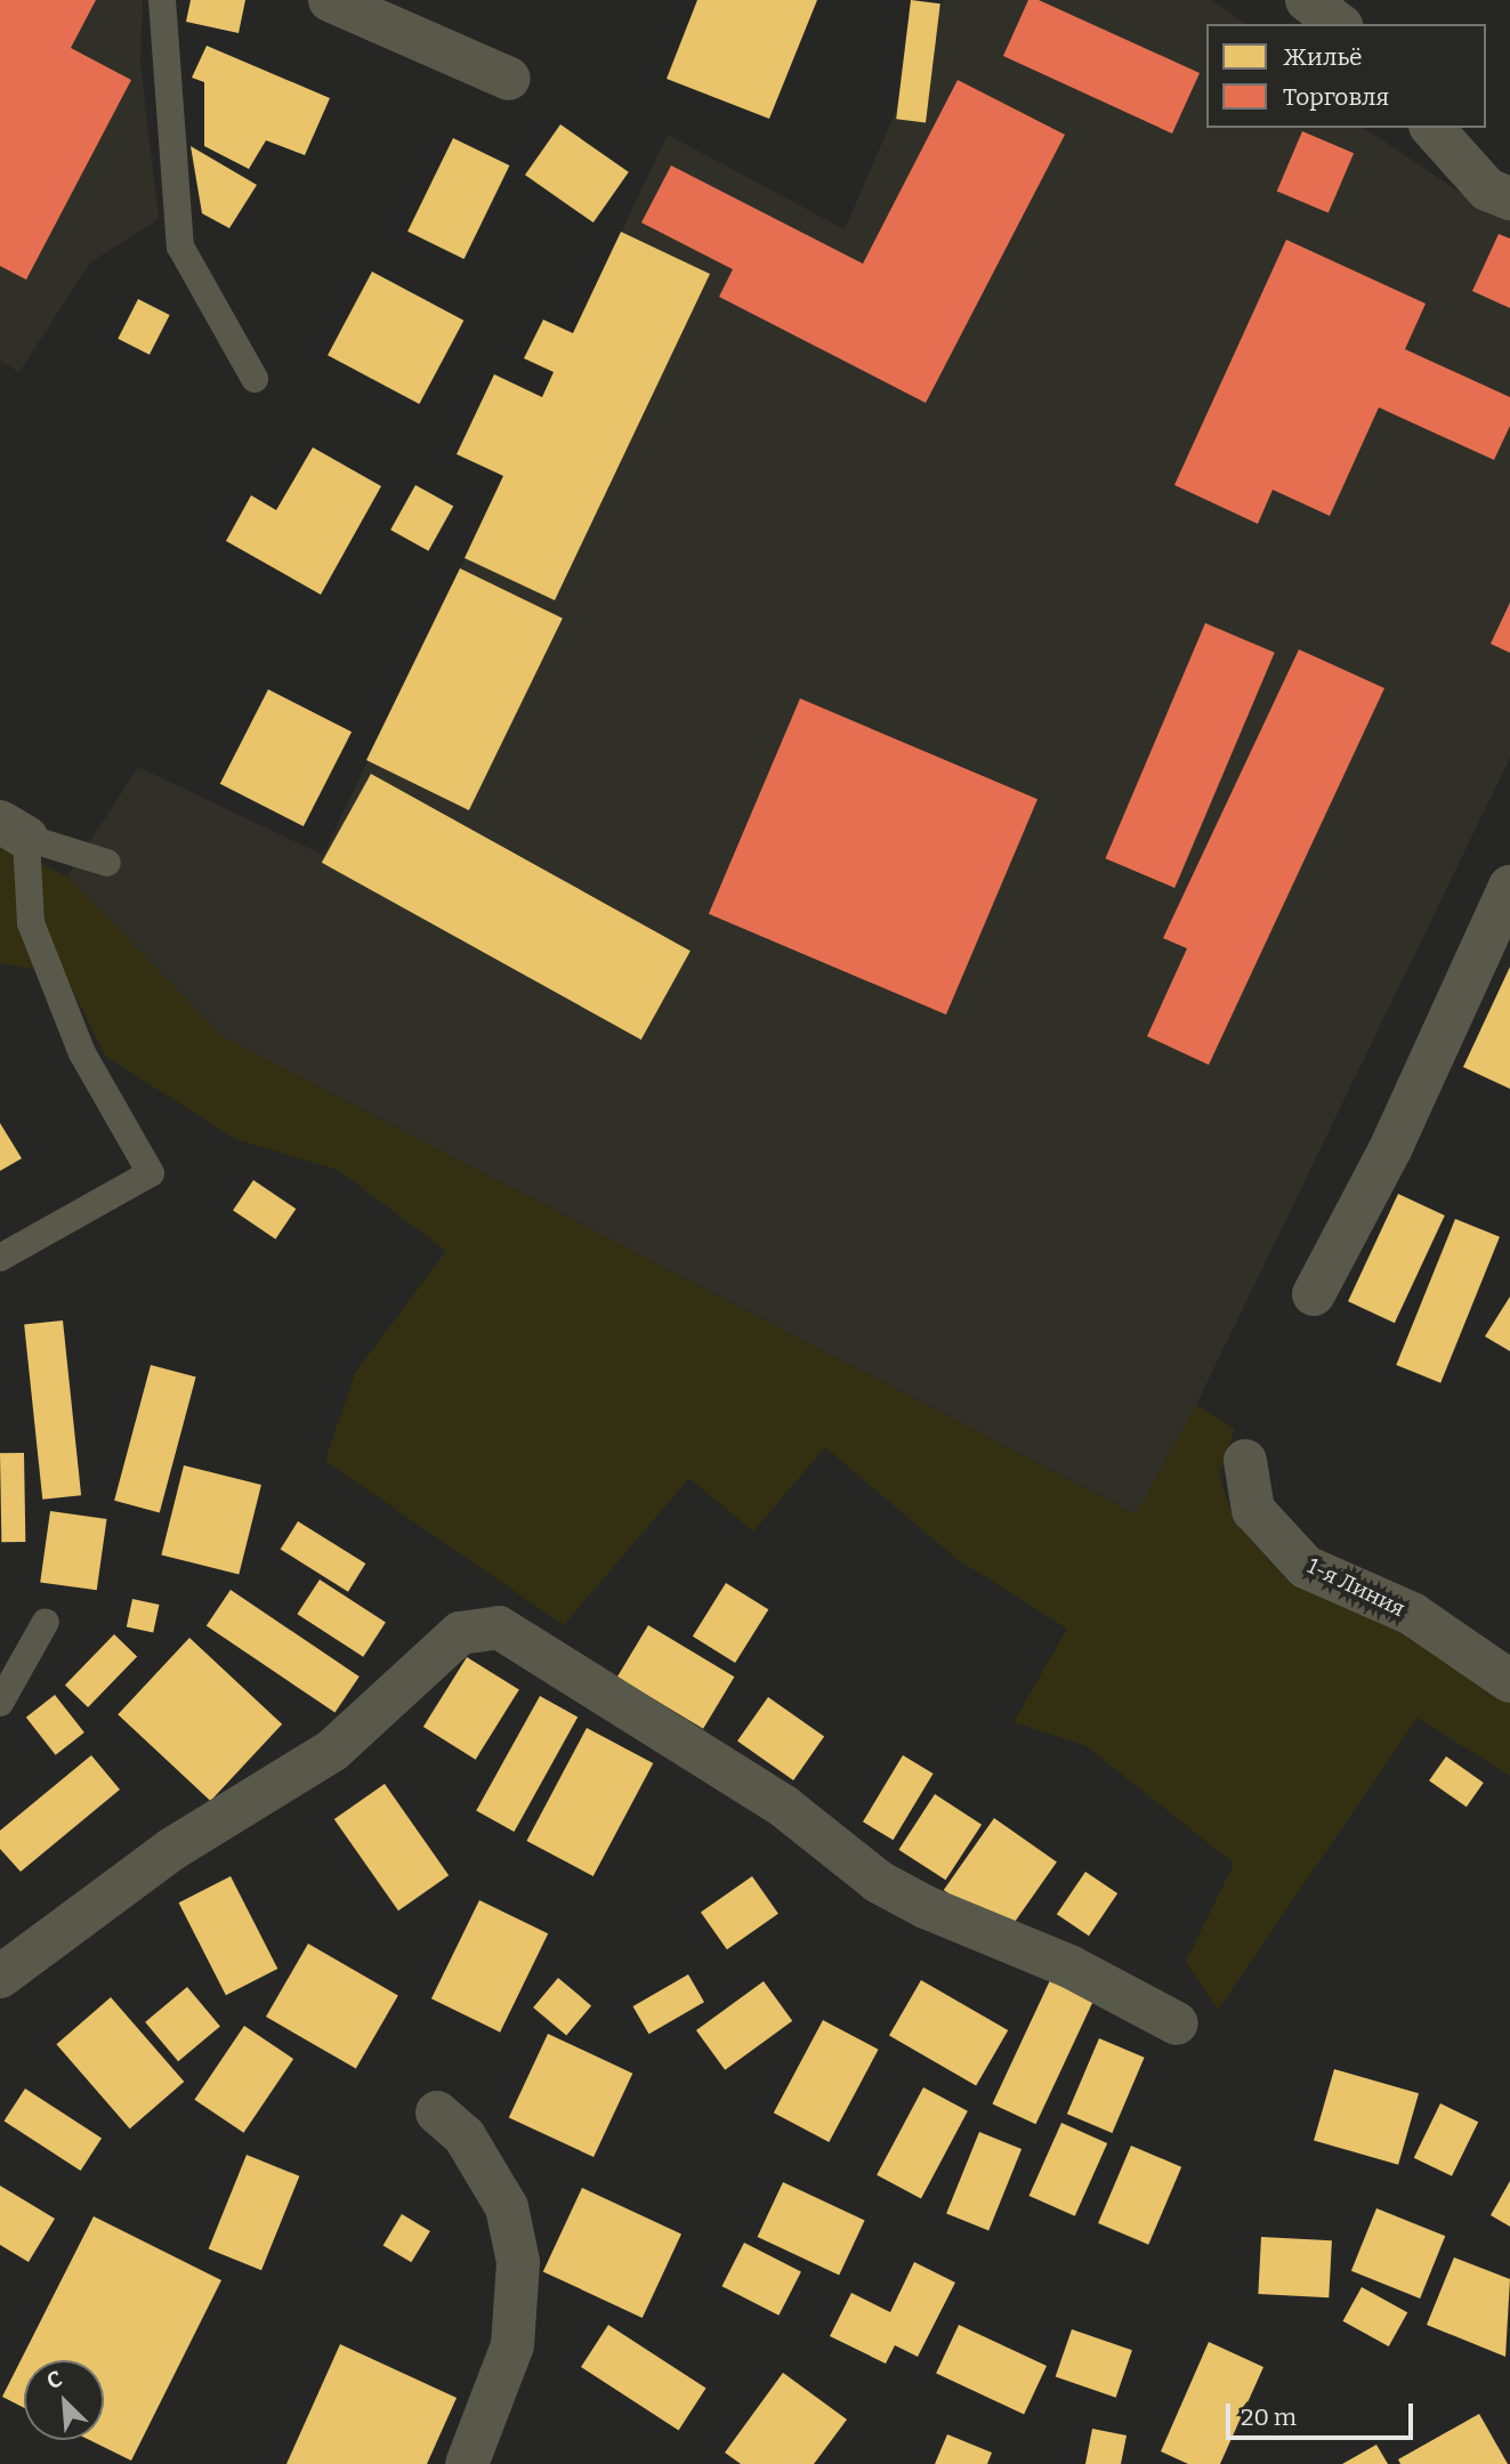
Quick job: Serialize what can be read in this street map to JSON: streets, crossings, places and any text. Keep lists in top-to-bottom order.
{
  "streets": {
    "street": ["1-я Линия"]
  },
  "legend": ["Жильё", "Торговля"],
  "scale_bar": "20 m",
  "north": "top left"
}
